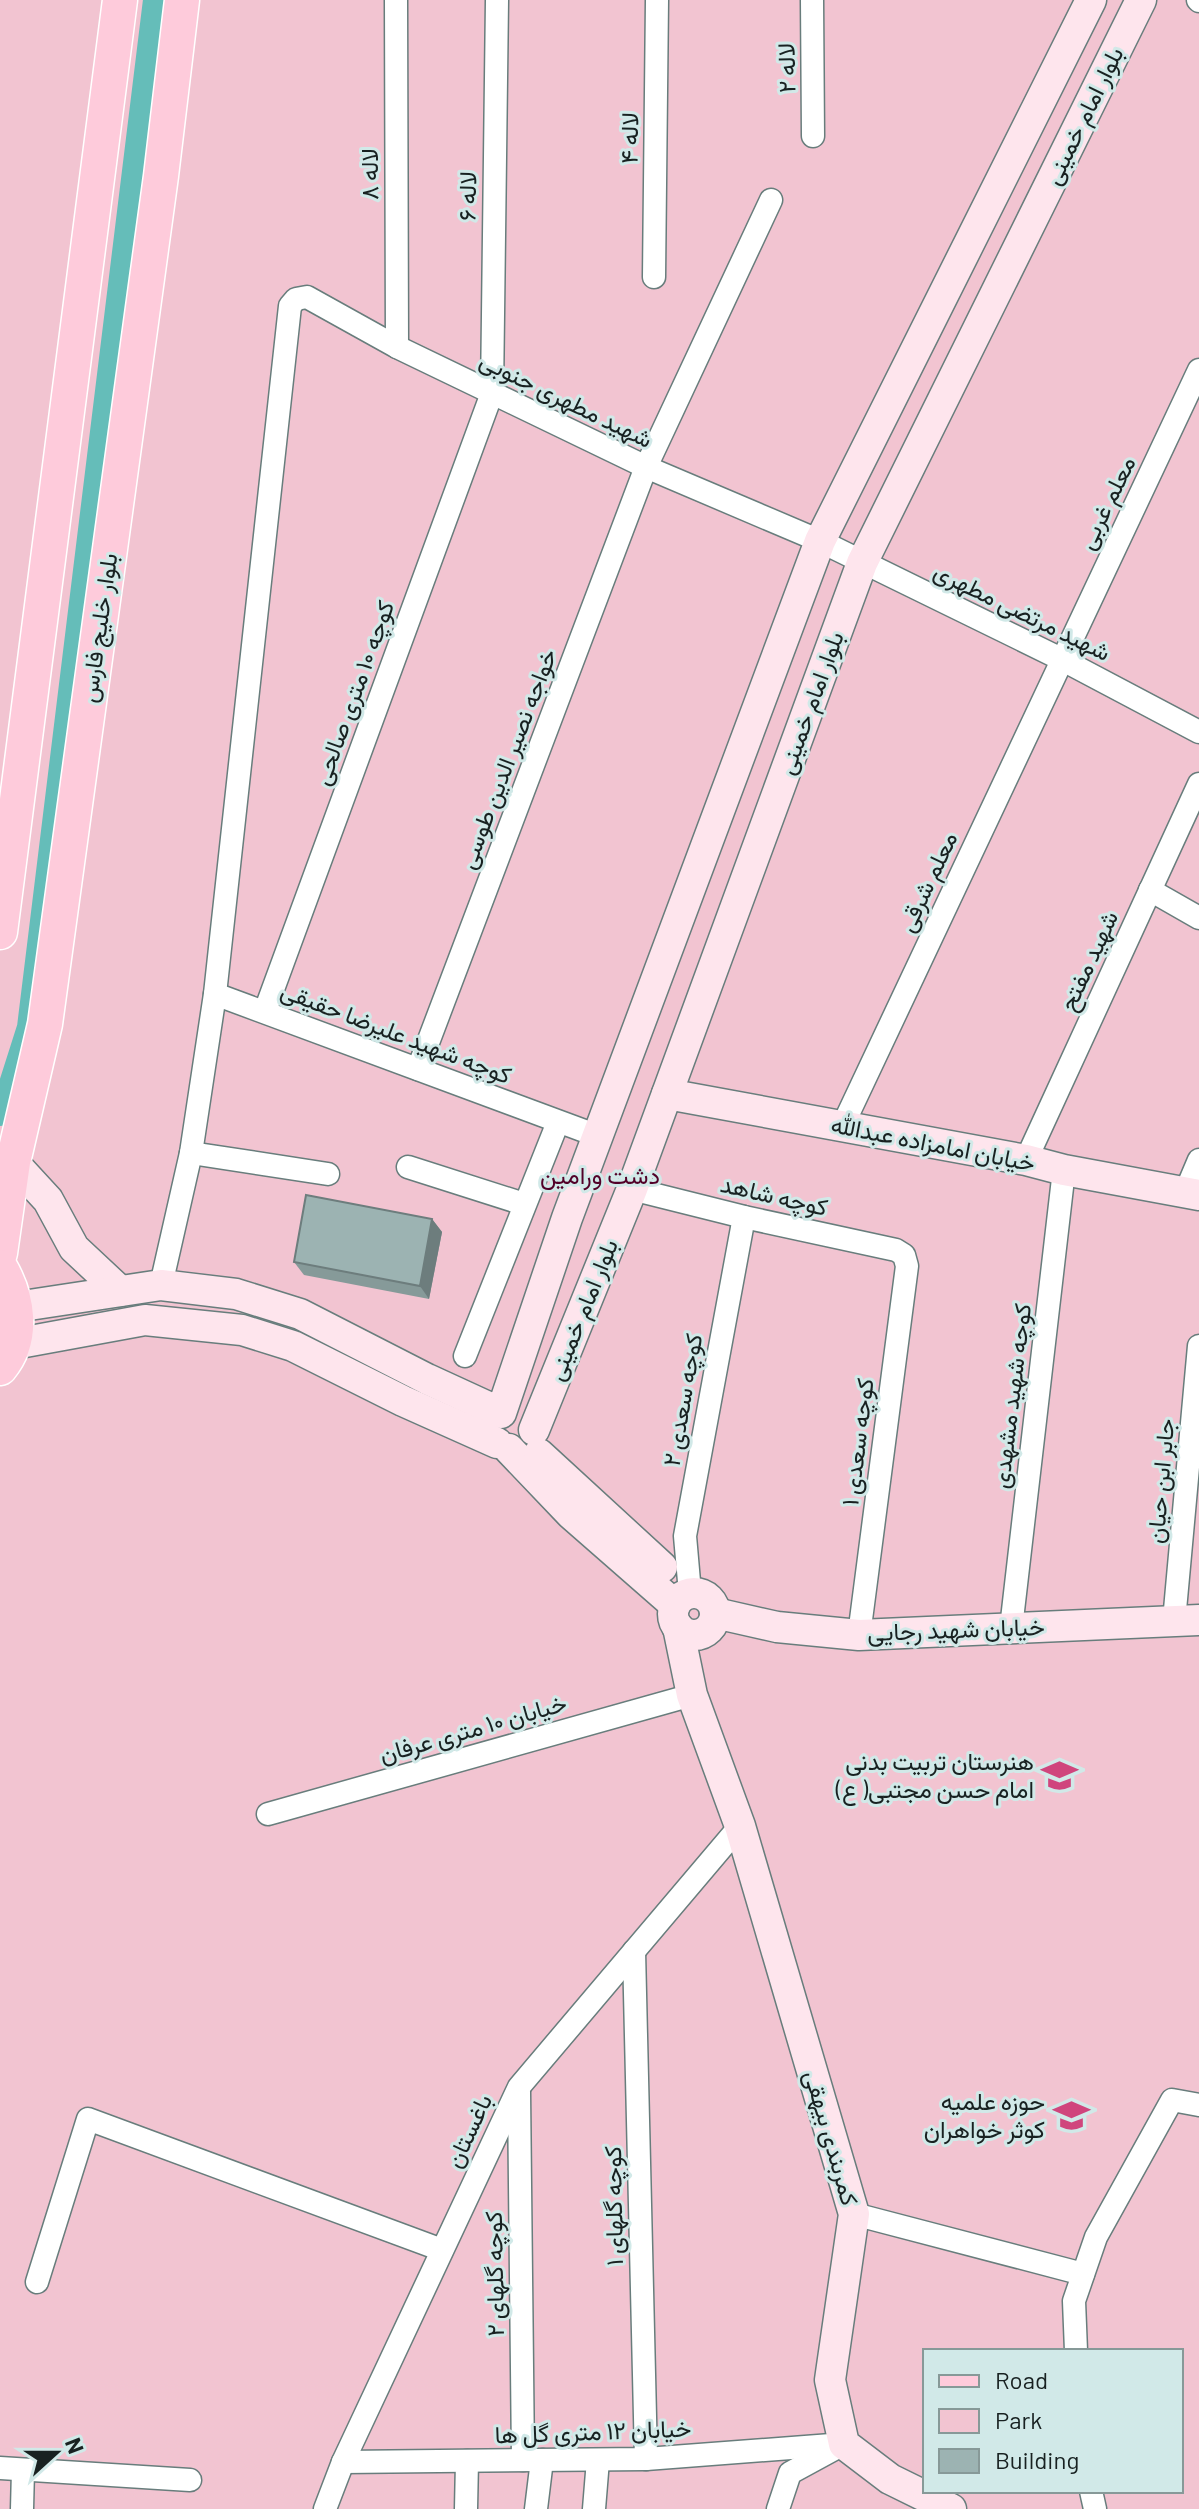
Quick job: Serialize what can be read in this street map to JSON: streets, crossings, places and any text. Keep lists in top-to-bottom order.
{
  "streets": {
    "main road": [
      "بلوار امام خمینی",
      "بلوار خلیج فارس",
      "خیابان امامزاده عبدالله",
      "خیابان شهید رجایی",
      "کمربندی بیهقی"
    ],
    "street": [
      "لاله ۲",
      "لاله ۴",
      "لاله ۸",
      "لاله ۶",
      "شهید مطهری جنوبی",
      "معلم غربی",
      "شهید مرتضی مطهری",
      "کوچه ۱۰ متری صالحی",
      "خواجه نصیر الدین طوسی",
      "معلم شرقی",
      "شهید مفتح",
      "کوچه شهید علیرضا حقیقی",
      "کوچه شاهد",
      "کوچه شهید مشهدی",
      "کوچه سعدی ۲",
      "کوچه سعدی ۱",
      "جابر ابن حیان",
      "خیابان ۱۰ متری عرفان",
      "باغستان",
      "کوچه گلهای ۱",
      "کوچه گلهای ۲",
      "خیابان ۱۲ متری گل ها"
    ]
  },
  "crossings": [
    ["بلوار امام خمینی", "شهید مطهری جنوبی"],
    ["بلوار امام خمینی", "شهید مرتضی مطهری"],
    ["بلوار امام خمینی", "کوچه شهید علیرضا حقیقی"],
    ["بلوار امام خمینی", "خیابان امامزاده عبدالله"],
    ["بلوار امام خمینی", "کوچه شاهد"],
    ["بلوار امام خمینی", "خیابان شهید رجایی"],
    ["لاله ۸", "شهید مطهری جنوبی"],
    ["لاله ۶", "شهید مطهری جنوبی"],
    ["لاله ۶", "کوچه ۱۰ متری صالحی"],
    ["شهید مطهری جنوبی", "شهید مرتضی مطهری"],
    ["شهید مطهری جنوبی", "کوچه ۱۰ متری صالحی"],
    ["شهید مطهری جنوبی", "خواجه نصیر الدین طوسی"],
    ["شهید مطهری جنوبی", "کوچه شهید علیرضا حقیقی"],
    ["معلم غربی", "شهید مرتضی مطهری"],
    ["معلم غربی", "معلم شرقی"],
    ["شهید مرتضی مطهری", "معلم شرقی"],
    ["کوچه ۱۰ متری صالحی", "کوچه شهید علیرضا حقیقی"],
    ["خواجه نصیر الدین طوسی", "کوچه شهید علیرضا حقیقی"],
    ["معلم شرقی", "خیابان امامزاده عبدالله"],
    ["شهید مفتح", "خیابان امامزاده عبدالله"],
    ["خیابان امامزاده عبدالله", "کوچه شهید مشهدی"],
    ["کوچه شاهد", "کوچه سعدی ۲"],
    ["کوچه شاهد", "کوچه سعدی ۱"],
    ["کوچه شهید مشهدی", "خیابان شهید رجایی"],
    ["کوچه سعدی ۲", "خیابان شهید رجایی"],
    ["کوچه سعدی ۲", "کمربندی بیهقی"],
    ["کوچه سعدی ۱", "خیابان شهید رجایی"],
    ["جابر ابن حیان", "خیابان شهید رجایی"],
    ["خیابان شهید رجایی", "کمربندی بیهقی"],
    ["خیابان ۱۰ متری عرفان", "کمربندی بیهقی"],
    ["باغستان", "کمربندی بیهقی"],
    ["باغستان", "کوچه گلهای ۱"],
    ["باغستان", "کوچه گلهای ۲"],
    ["باغستان", "خیابان ۱۲ متری گل ها"],
    ["کمربندی بیهقی", "خیابان ۱۲ متری گل ها"],
    ["کوچه گلهای ۱", "خیابان ۱۲ متری گل ها"],
    ["کوچه گلهای ۲", "خیابان ۱۲ متری گل ها"]
  ],
  "parks": ["دشت ورامین"],
  "places": {
    "school or university": ["هنرستان تربیت بدنی امام حسن مجتبی( ع)", "حوزه علمیه کوثر خواهران"]
  },
  "legend": ["Road", "Park", "Building"],
  "north": "right"
}
